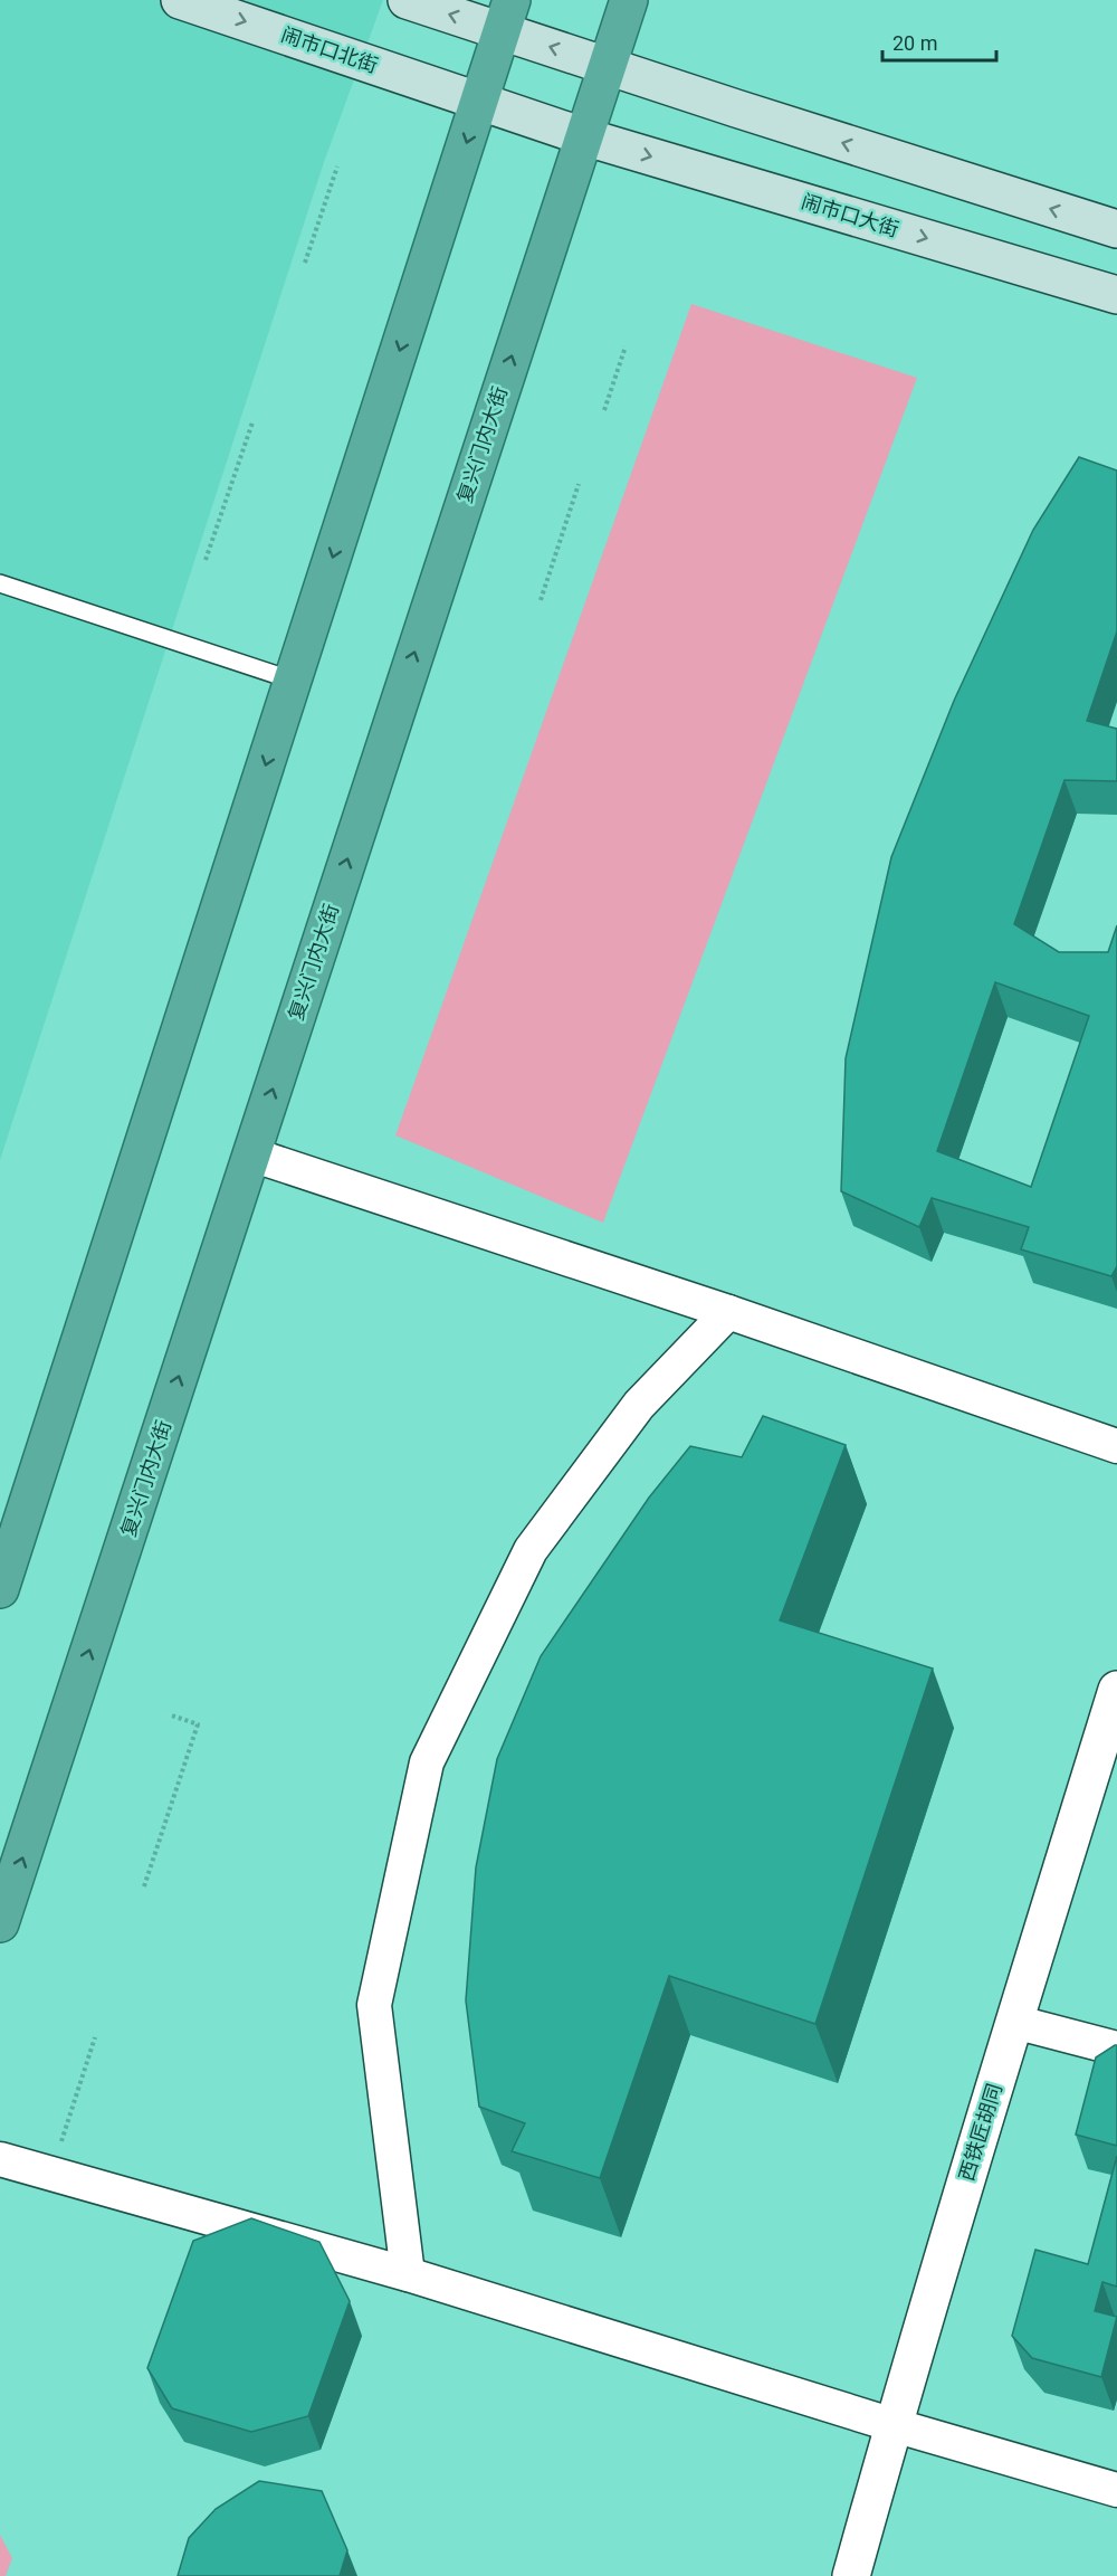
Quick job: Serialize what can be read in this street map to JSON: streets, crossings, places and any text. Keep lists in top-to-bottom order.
{
  "streets": {
    "highway": ["复兴门内大街"],
    "main road": ["闹市口北街", "闹市口大街"],
    "street": ["西铁匠胡同"]
  },
  "crossings": [
    ["闹市口北街", "闹市口大街"],
    ["闹市口北街", "复兴门内大街"],
    ["闹市口大街", "复兴门内大街"]
  ],
  "scale_bar": "20 m"
}
